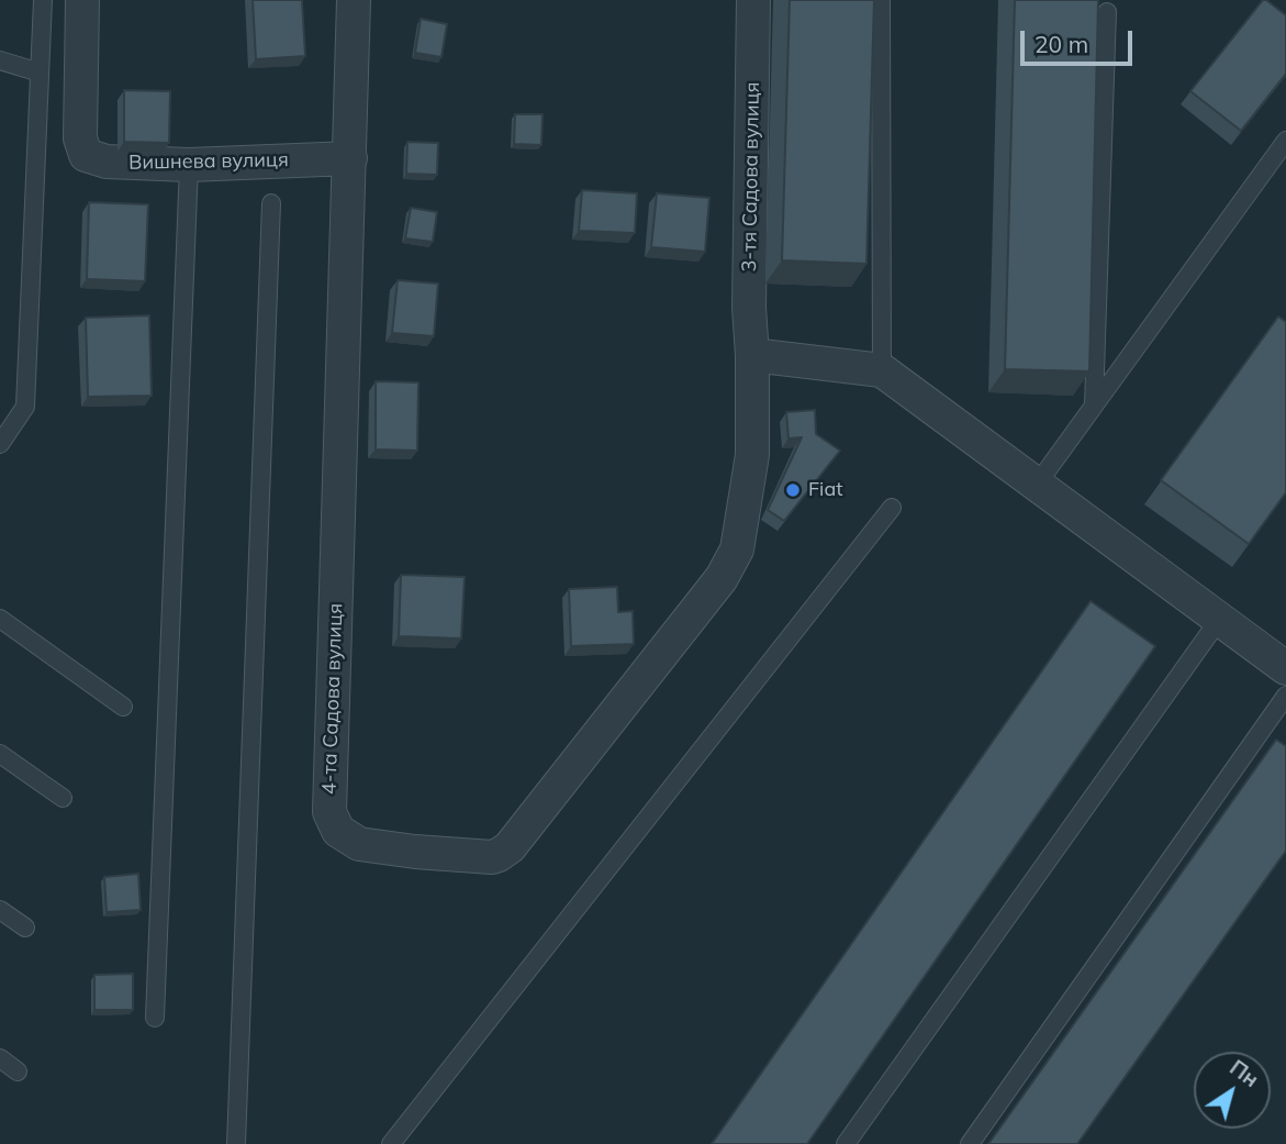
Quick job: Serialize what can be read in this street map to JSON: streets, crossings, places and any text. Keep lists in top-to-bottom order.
{
  "streets": {
    "street": ["Вишнева вулиця", "3-тя Садова вулиця", "4-та Садова вулиця"]
  },
  "crossings": [
    ["Вишнева вулиця", "4-та Садова вулиця"],
    ["3-тя Садова вулиця", "4-та Садова вулиця"]
  ],
  "places": ["Fiat"],
  "scale_bar": "20 m",
  "north": "top right"
}
